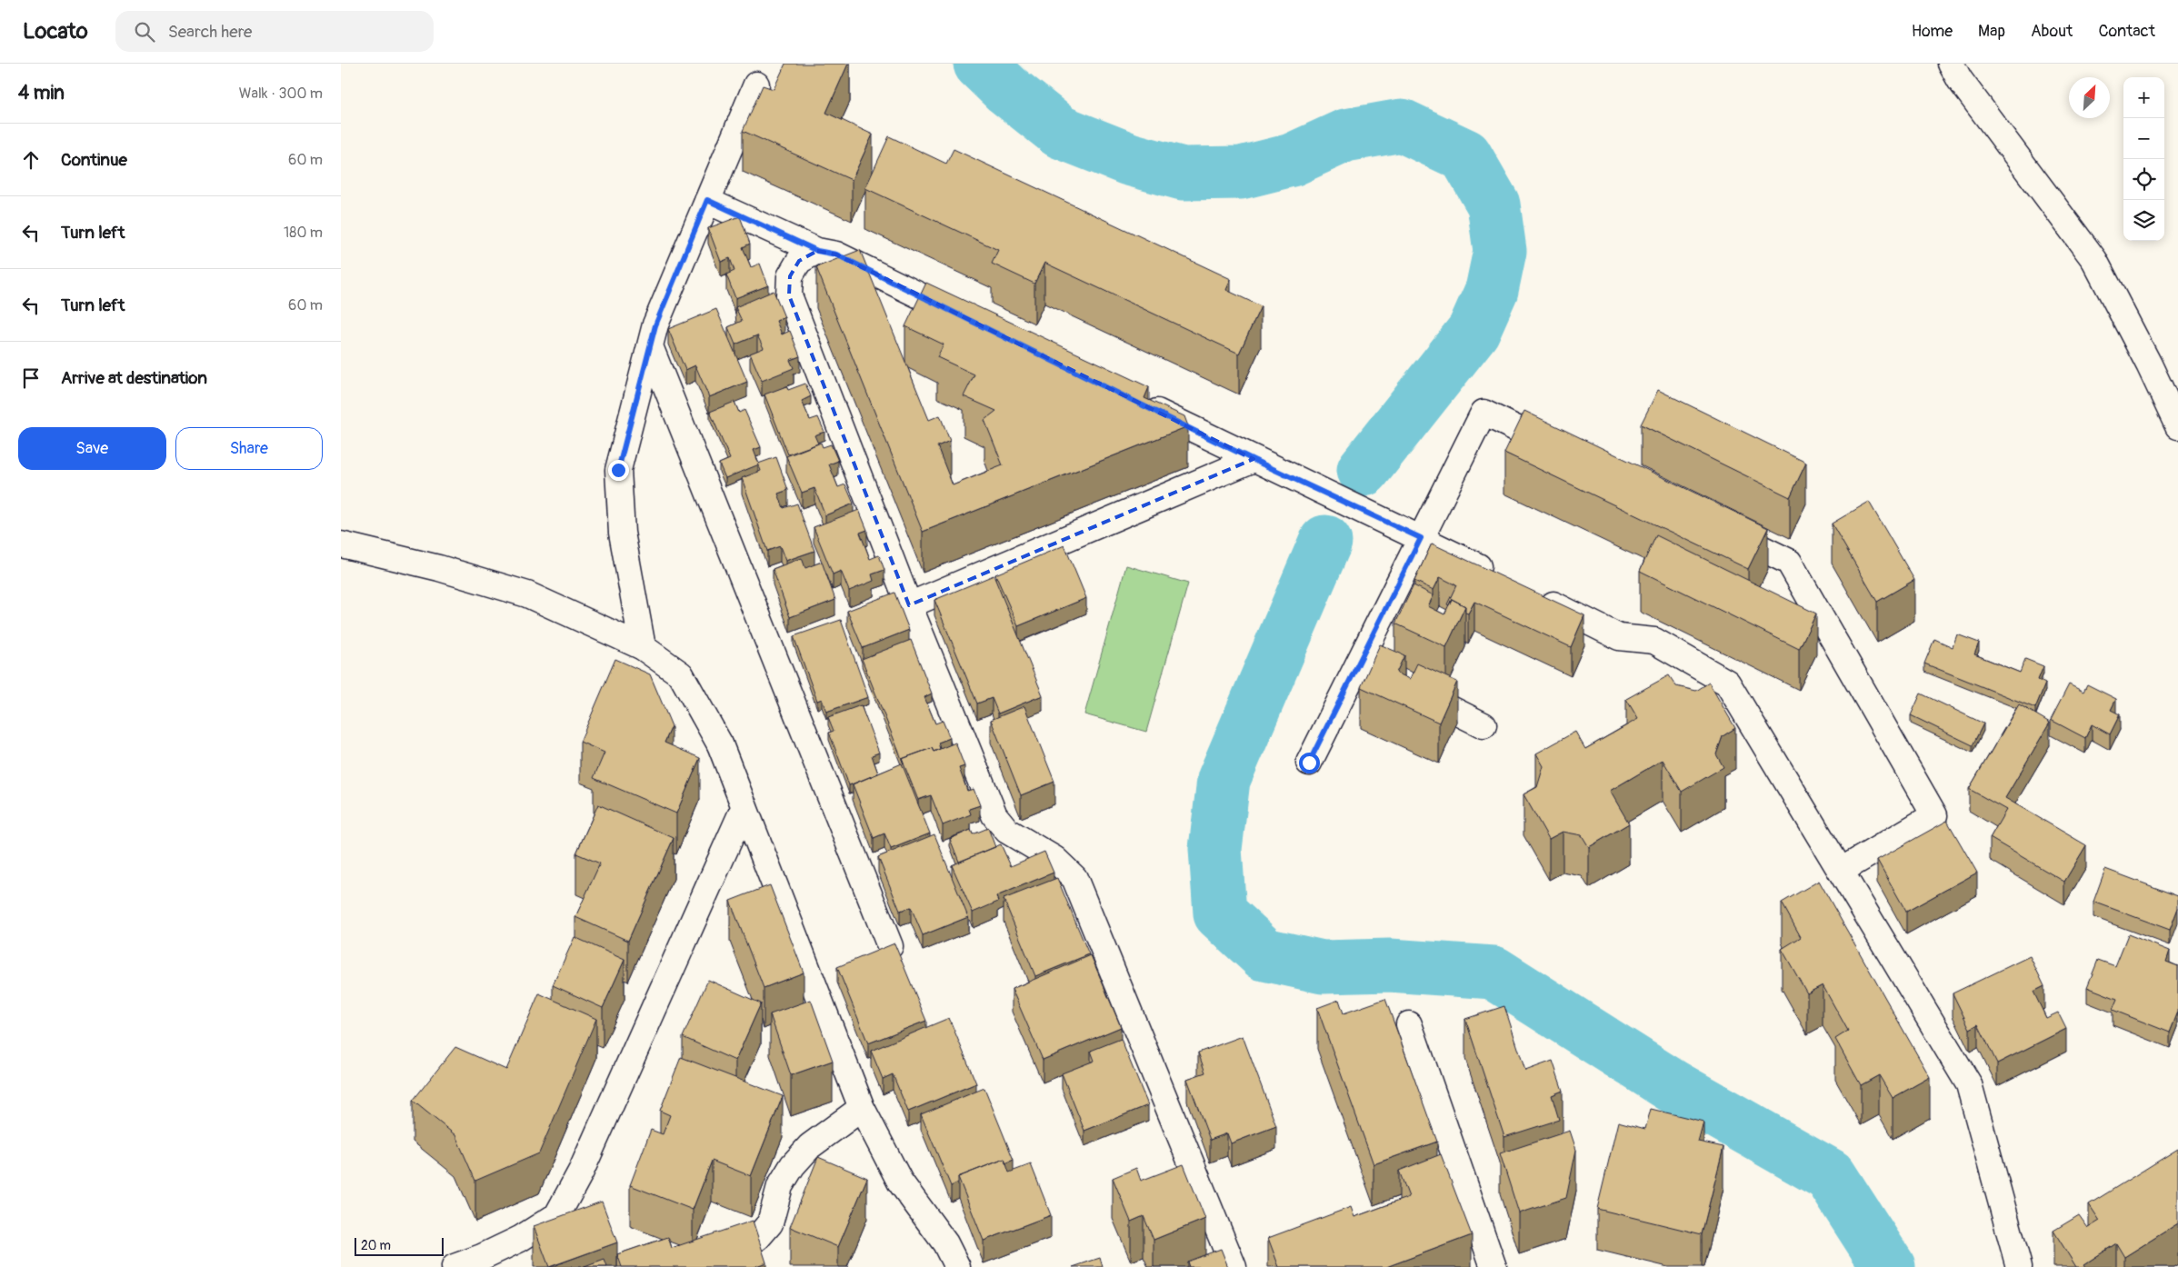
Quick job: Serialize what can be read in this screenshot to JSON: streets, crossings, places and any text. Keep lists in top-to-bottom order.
{
  "scale_bar": "20 m",
  "north": "top right",
  "page": {
    "header": "Locato",
    "search": "Search here",
    "nav": [
      "Home",
      "Map",
      "About",
      "Contact"
    ],
    "heading": ["4 min", "Walk · 300 m"],
    "map_buttons": ["+", "−"],
    "list": [
      ["Continue", "60 m"],
      ["Turn left", "180 m"],
      ["Turn left", "60 m"],
      "Arrive at destination"
    ],
    "buttons": ["Save", "Share"],
    "scale": "20 m"
  }
}
